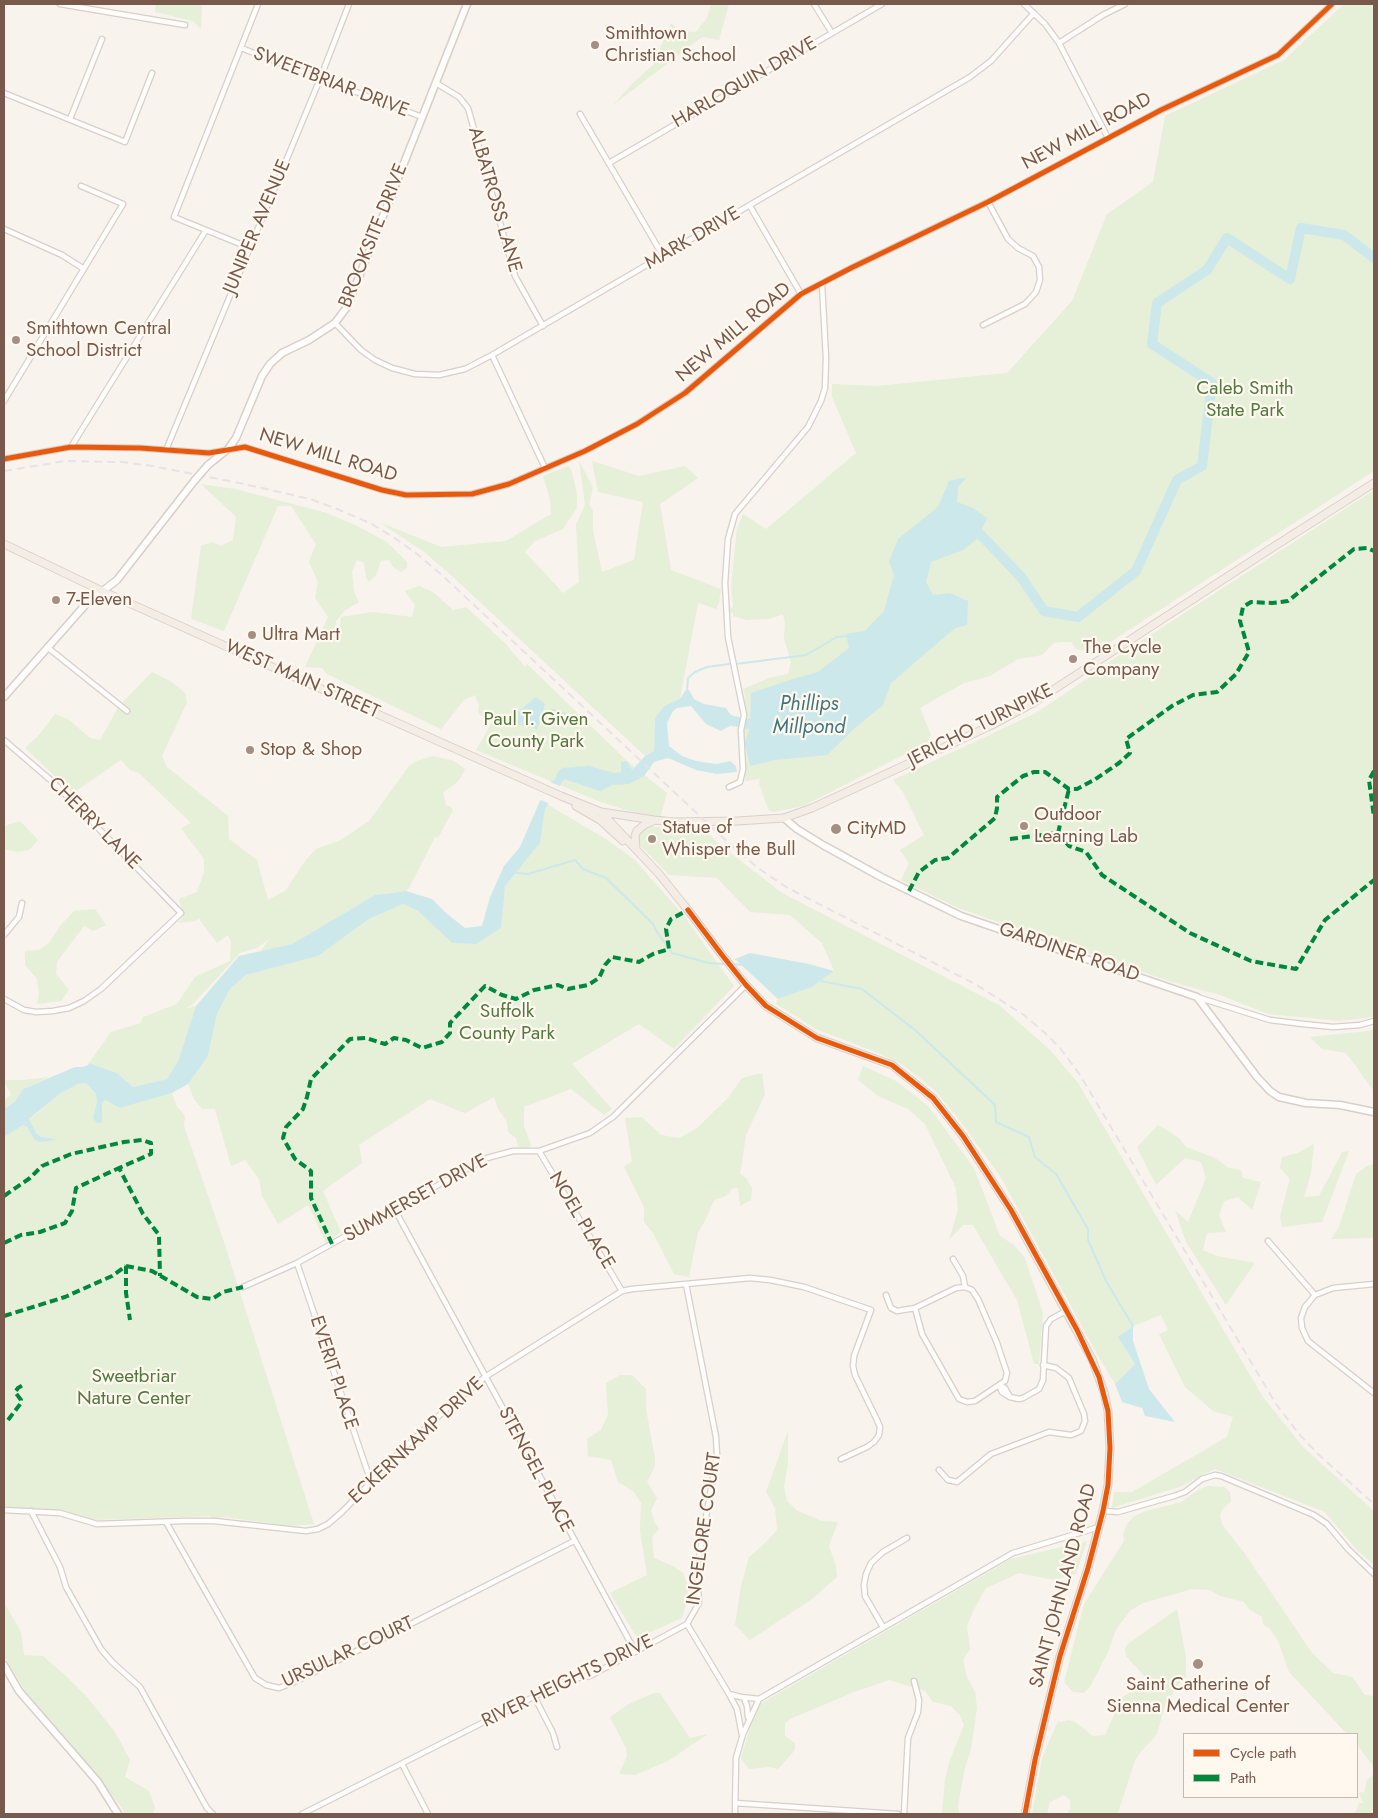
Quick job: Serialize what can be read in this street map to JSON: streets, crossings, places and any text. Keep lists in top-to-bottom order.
{
  "streets": {
    "main road": [
      "BROOKSITE DRIVE",
      "WEST MAIN STREET",
      "JERICHO TURNPIKE",
      "GARDINER ROAD",
      "SAINT JOHNLAND ROAD"
    ],
    "street": [
      "SWEETBRIAR DRIVE",
      "HARLOQUIN DRIVE",
      "NEW MILL ROAD",
      "ALBATROSS LANE",
      "JUNIPER AVENUE",
      "MARK DRIVE",
      "CHERRY LANE",
      "SUMMERSET DRIVE",
      "NOEL PLACE",
      "EVERIT PLACE",
      "ECKERNKAMP DRIVE",
      "STENGEL PLACE",
      "INGELORE COURT",
      "URSULAR COURT",
      "RIVER HEIGHTS DRIVE"
    ]
  },
  "crossings": [
    ["SWEETBRIAR DRIVE", "JUNIPER AVENUE"],
    ["SWEETBRIAR DRIVE", "BROOKSITE DRIVE"],
    ["NEW MILL ROAD", "JUNIPER AVENUE"],
    ["NEW MILL ROAD", "BROOKSITE DRIVE"],
    ["ALBATROSS LANE", "BROOKSITE DRIVE"],
    ["ALBATROSS LANE", "MARK DRIVE"],
    ["BROOKSITE DRIVE", "MARK DRIVE"],
    ["BROOKSITE DRIVE", "WEST MAIN STREET"],
    ["WEST MAIN STREET", "JERICHO TURNPIKE"],
    ["WEST MAIN STREET", "SAINT JOHNLAND ROAD"],
    ["JERICHO TURNPIKE", "GARDINER ROAD"],
    ["JERICHO TURNPIKE", "SAINT JOHNLAND ROAD"],
    ["SUMMERSET DRIVE", "NOEL PLACE"],
    ["SUMMERSET DRIVE", "EVERIT PLACE"],
    ["SUMMERSET DRIVE", "STENGEL PLACE"],
    ["SUMMERSET DRIVE", "SAINT JOHNLAND ROAD"],
    ["NOEL PLACE", "ECKERNKAMP DRIVE"],
    ["EVERIT PLACE", "ECKERNKAMP DRIVE"],
    ["ECKERNKAMP DRIVE", "STENGEL PLACE"],
    ["ECKERNKAMP DRIVE", "INGELORE COURT"],
    ["ECKERNKAMP DRIVE", "URSULAR COURT"],
    ["STENGEL PLACE", "URSULAR COURT"],
    ["STENGEL PLACE", "RIVER HEIGHTS DRIVE"],
    ["INGELORE COURT", "RIVER HEIGHTS DRIVE"]
  ],
  "water": ["Phillips Millpond"],
  "parks": [
    "Caleb Smith State Park",
    "Paul T. Given County Park",
    "Suffolk County Park",
    "Sweetbriar Nature Center"
  ],
  "places": [
    "Smithtown Christian School",
    "Smithtown Central School District",
    "7-Eleven",
    "Ultra Mart",
    "The Cycle Company",
    "Stop & Shop",
    "Outdoor Learning Lab",
    "CityMD",
    "Statue of Whisper the Bull",
    "Saint Catherine of Sienna Medical Center"
  ],
  "legend": ["Cycle path", "Path"]
}
